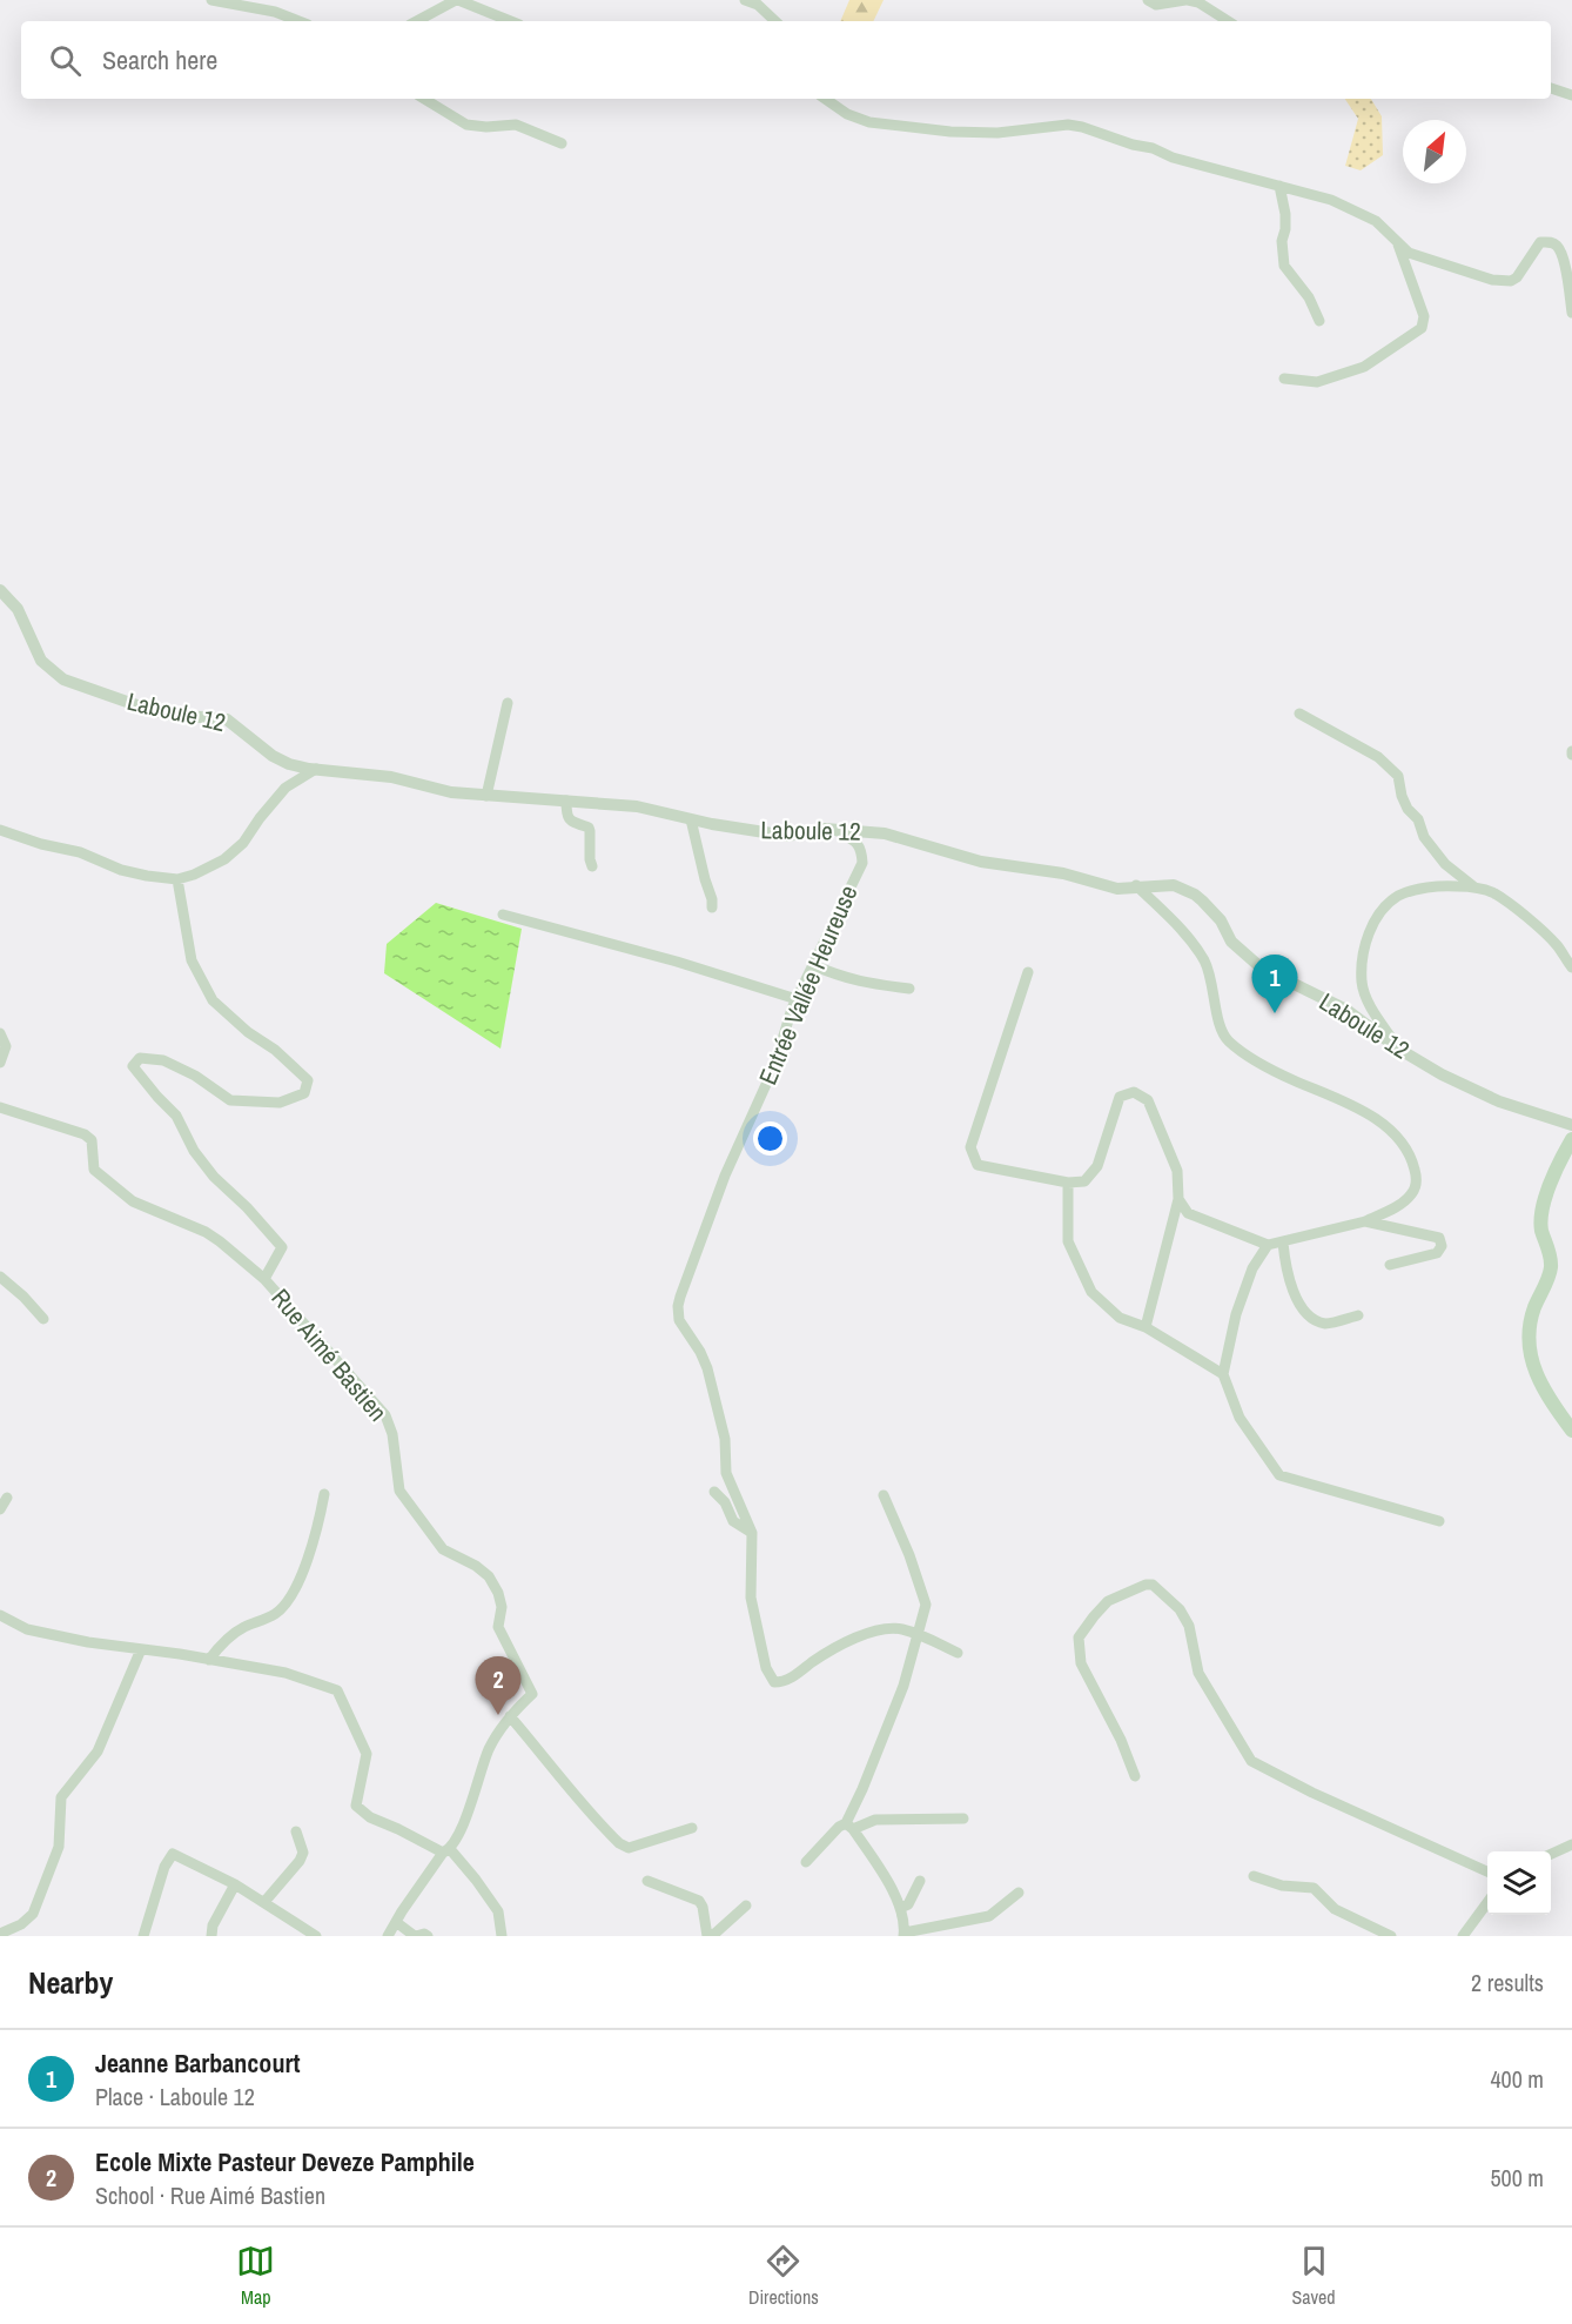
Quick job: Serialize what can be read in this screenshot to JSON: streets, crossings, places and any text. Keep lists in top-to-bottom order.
{
  "streets": {
    "street": ["Laboule 12", "Entrée Vallée Heureuse", "Rue Aimé Bastien"]
  },
  "crossings": [
    ["Laboule 12", "Entrée Vallée Heureuse"]
  ],
  "north": "top right",
  "page": {
    "search": "Search here",
    "pins": ["1", "2"],
    "heading": ["Nearby", "2 results"],
    "list": [
      {
        "mark": "1",
        "name": "Jeanne Barbancourt",
        "note": "Place · Laboule 12",
        "value": "400 m"
      },
      {
        "mark": "2",
        "name": "Ecole Mixte Pasteur Deveze Pamphile",
        "note": "School · Rue Aimé Bastien",
        "value": "500 m"
      }
    ],
    "nav": ["Map", "Directions", "Saved"]
  }
}
